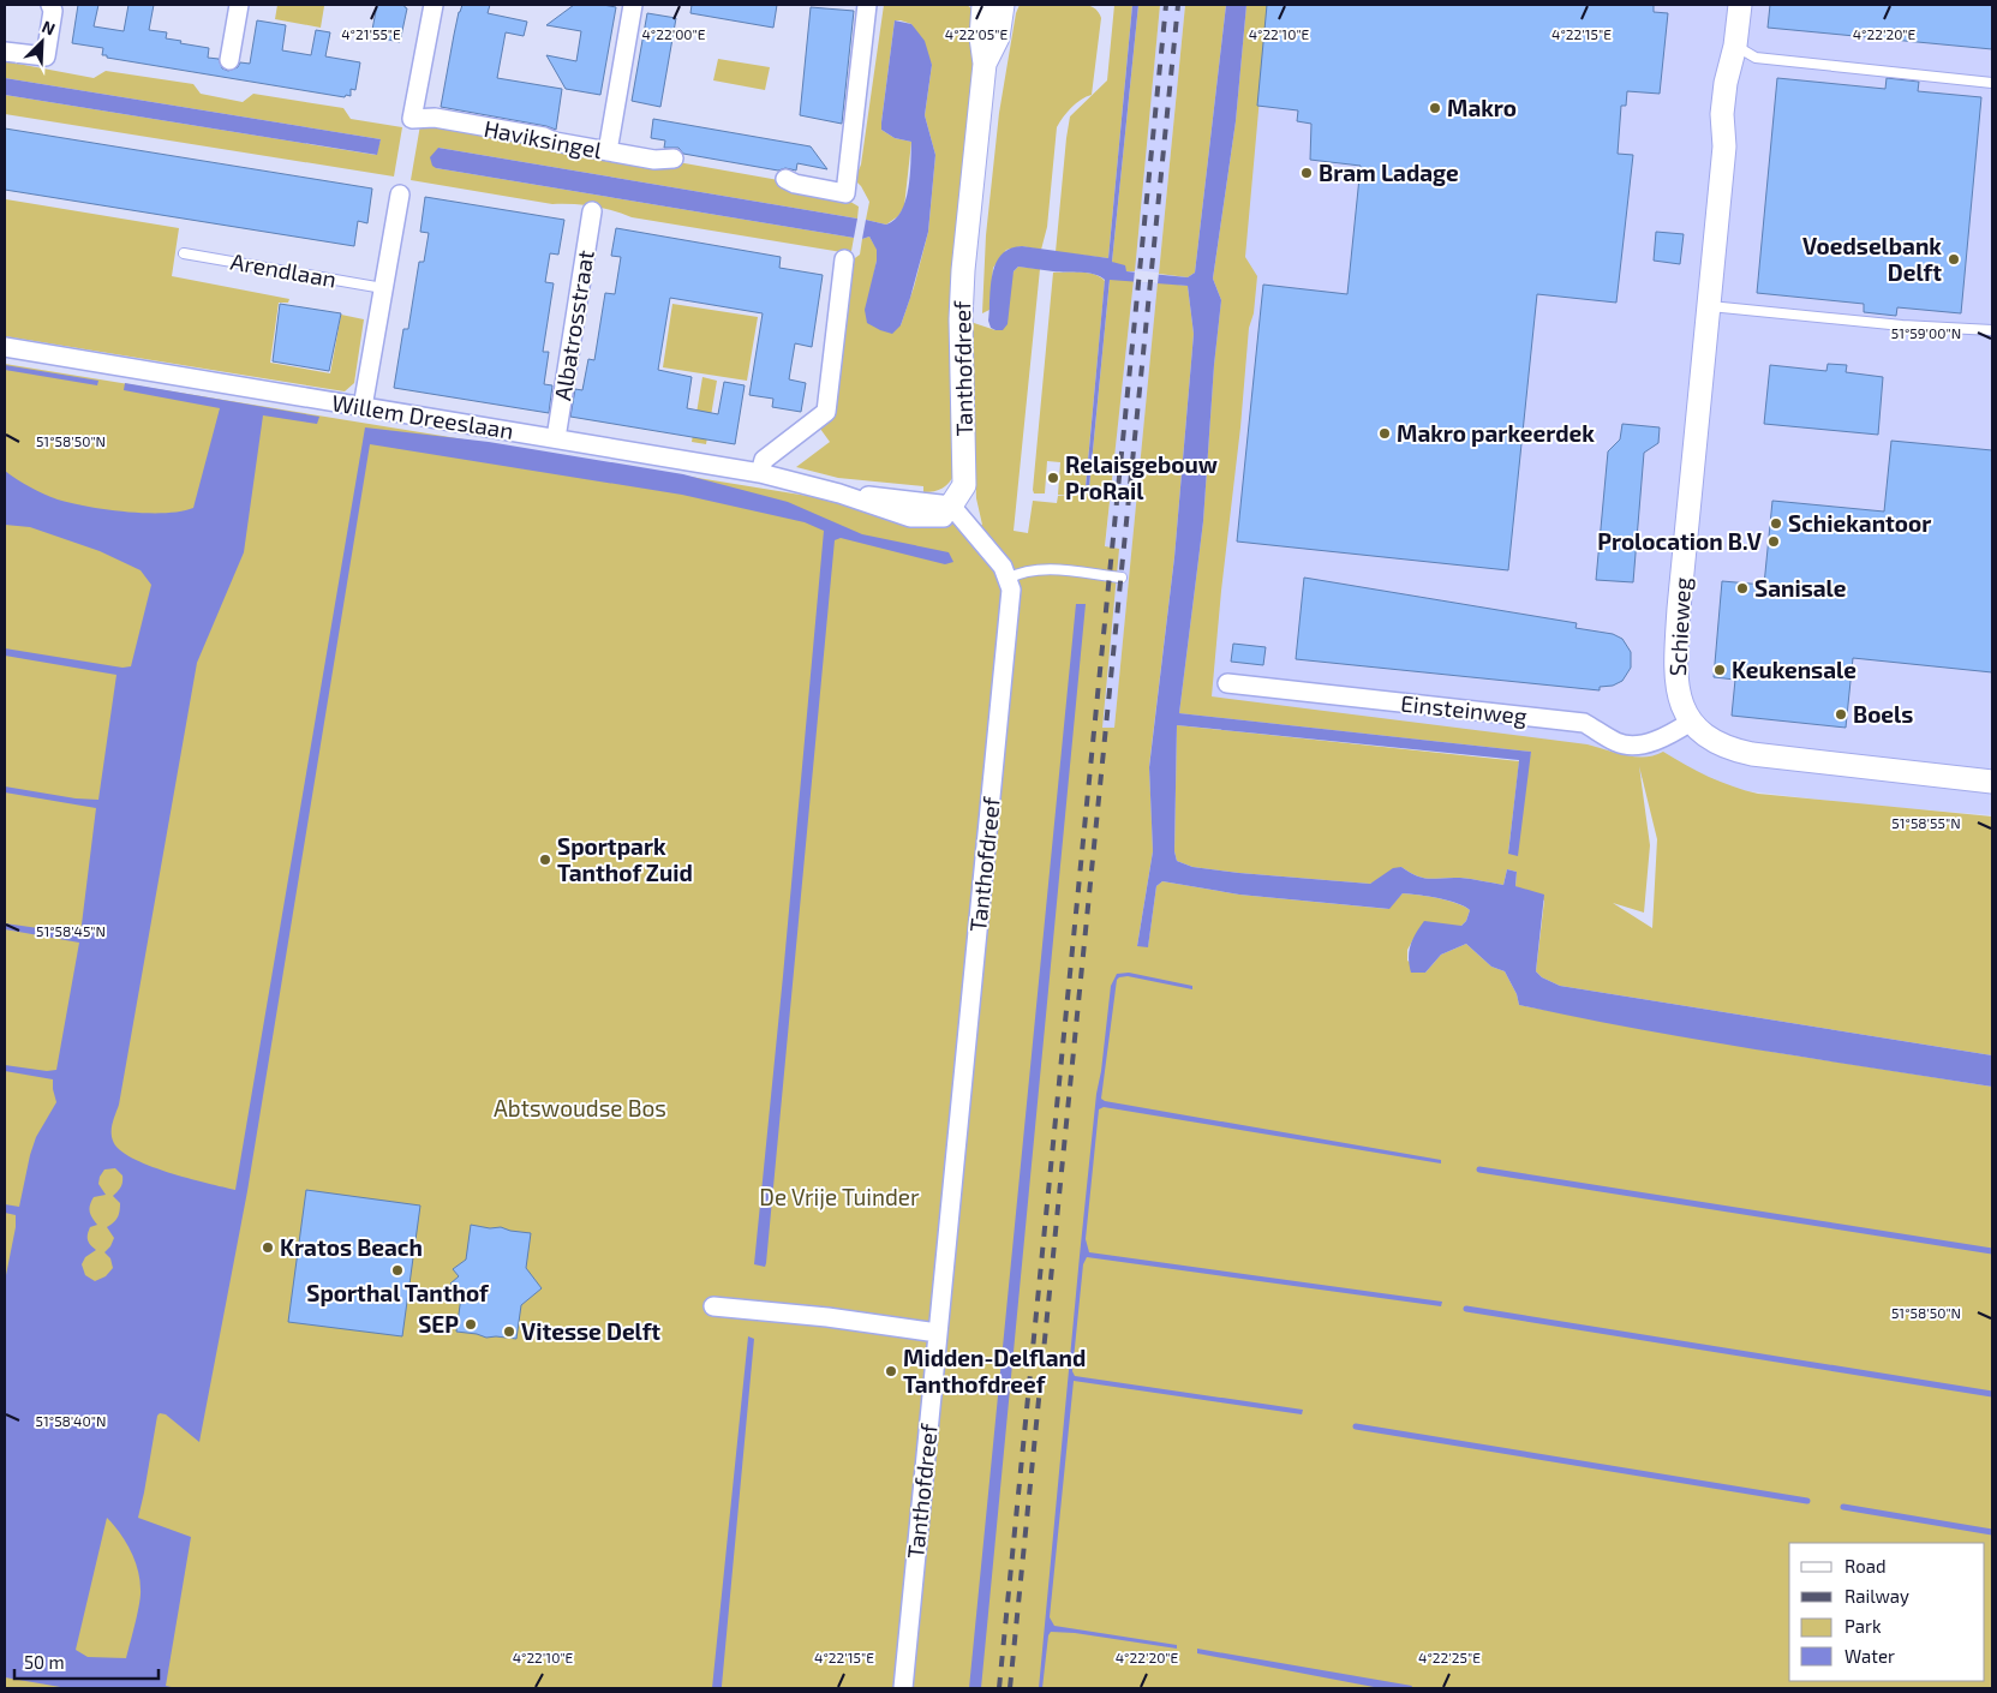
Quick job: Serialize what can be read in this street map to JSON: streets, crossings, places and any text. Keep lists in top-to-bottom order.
{
  "streets": {
    "street": [
      "Haviksingel",
      "Albatrosstraat",
      "Tanthofdreef",
      "Willem Dreeslaan",
      "Schieweg",
      "Einsteinweg"
    ],
    "lane": ["Arendlaan"]
  },
  "crossings": [
    ["Albatrosstraat", "Willem Dreeslaan"],
    ["Tanthofdreef", "Willem Dreeslaan"],
    ["Schieweg", "Einsteinweg"]
  ],
  "parks": ["Abtswoudse Bos", "De Vrije Tuinder"],
  "places": [
    "Makro",
    "Bram Ladage",
    "Voedselbank Delft",
    "Makro parkeerdek",
    "Relaisgebouw ProRail",
    "Schiekantoor",
    "Prolocation B.V",
    "Sanisale",
    "Keukensale",
    "Boels",
    "Sportpark Tanthof Zuid",
    "Kratos Beach",
    "Sporthal Tanthof",
    "SEP",
    "Vitesse Delft",
    "Midden-Delfland Tanthofdreef"
  ],
  "legend": [
    "Road",
    "Railway",
    "Park",
    "Water"
  ],
  "scale_bar": "50 m",
  "north": "top right",
  "coordinates": [
    "4°21'55\"E",
    "4°22'00\"E",
    "4°22'10\"E",
    "4°22'20\"E",
    "4°22'05\"E",
    "4°22'15\"E",
    "51°59'00\"N",
    "51°58'50\"N",
    "51°58'55\"N",
    "51°58'45\"N",
    "51°58'40\"N",
    "4°22'25\"E"
  ]
}
